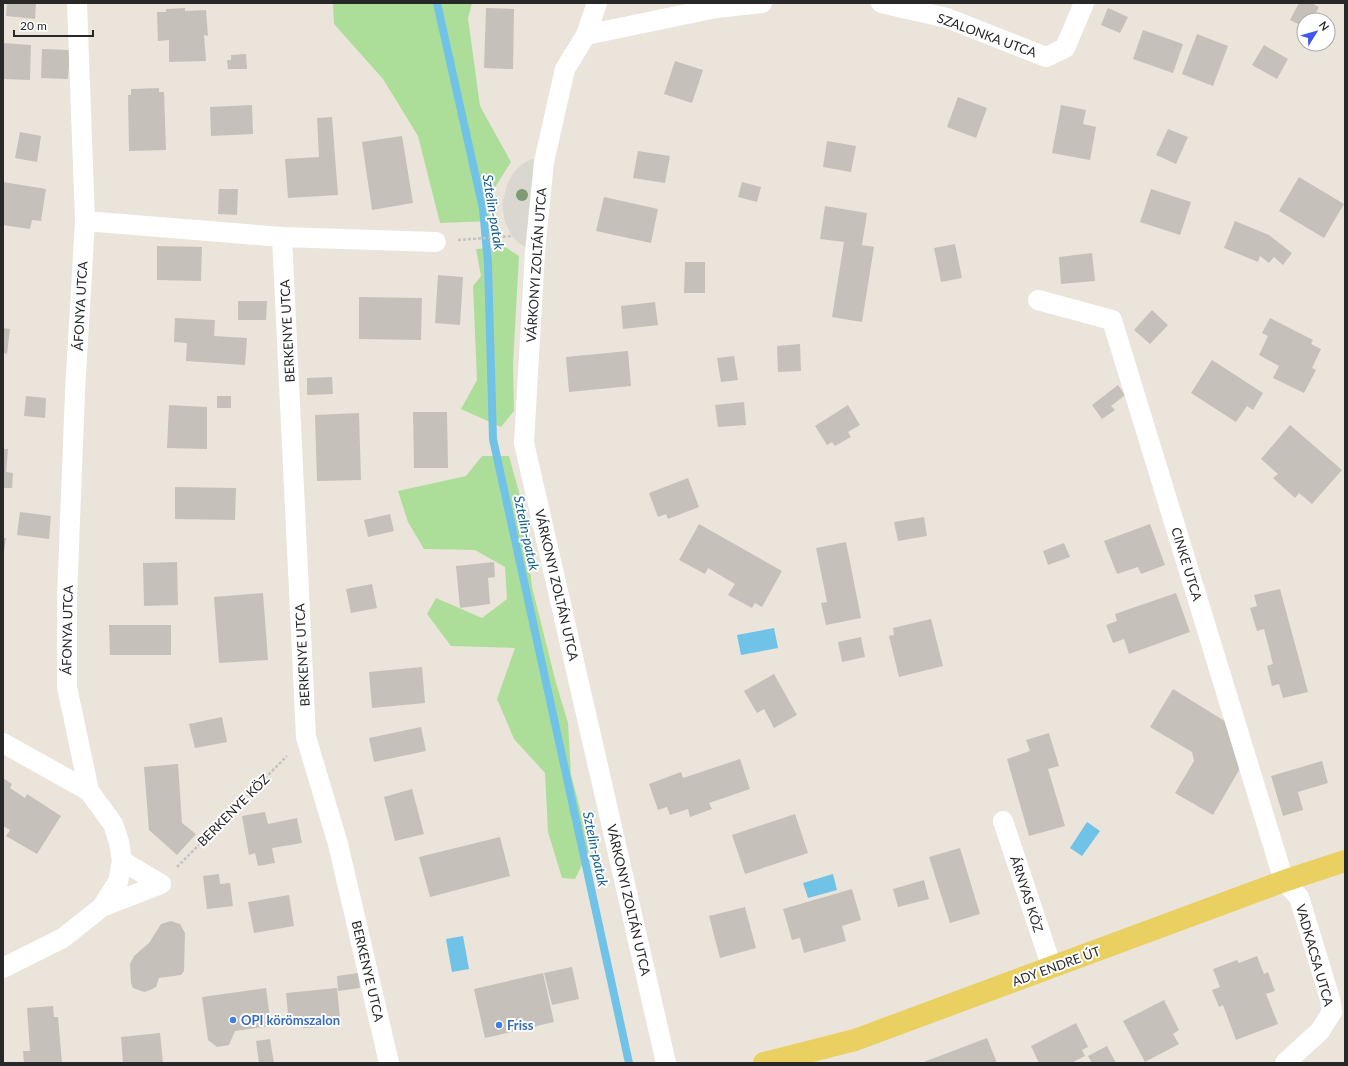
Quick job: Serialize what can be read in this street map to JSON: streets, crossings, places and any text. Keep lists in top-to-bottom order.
{
  "streets": {
    "main road": ["ADY ENDRE ÚT"],
    "street": [
      "SZALONKA UTCA",
      "VÁRKONYI ZOLTÁN UTCA",
      "ÁFONYA UTCA",
      "BERKENYE UTCA",
      "CINKE UTCA",
      "ÁRNYAS KÖZ",
      "VADKACSA UTCA"
    ],
    "path": ["BERKENYE KÖZ"]
  },
  "crossings": [
    ["BERKENYE UTCA", "BERKENYE KÖZ"],
    ["CINKE UTCA", "VADKACSA UTCA"],
    ["CINKE UTCA", "ADY ENDRE ÚT"],
    ["ÁRNYAS KÖZ", "ADY ENDRE ÚT"],
    ["VADKACSA UTCA", "ADY ENDRE ÚT"]
  ],
  "water": ["Sztelin-patak"],
  "places": ["OPI körömszalon", "Friss"],
  "scale_bar": "20 m",
  "north": "top right"
}
